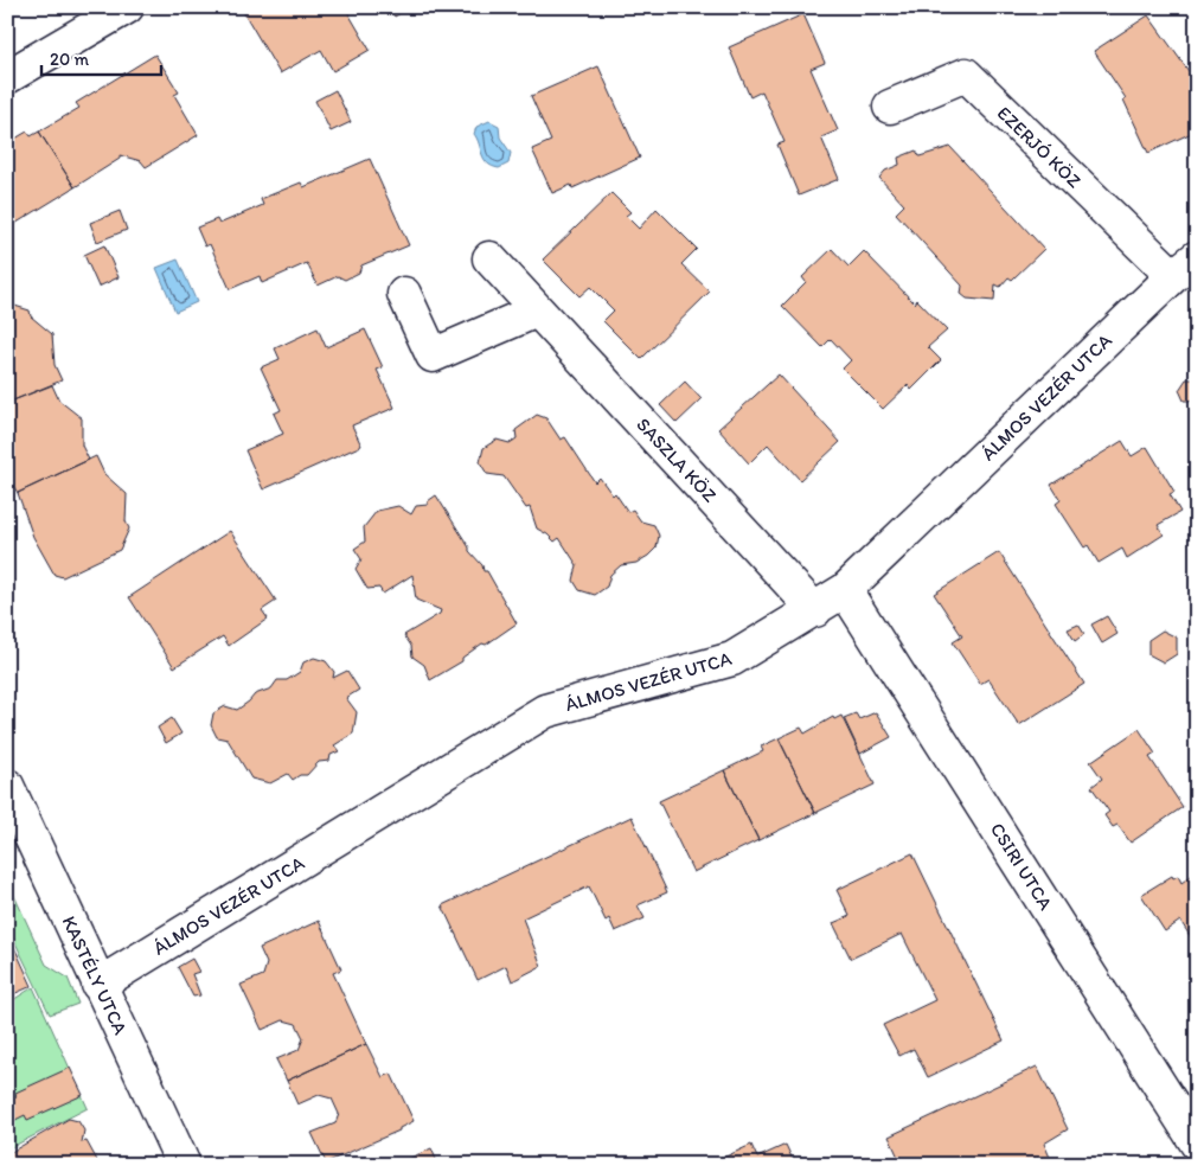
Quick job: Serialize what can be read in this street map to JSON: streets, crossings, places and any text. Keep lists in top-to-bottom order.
{
  "streets": {
    "street": [
      "EZERJÓ KÖZ",
      "ÁLMOS VEZÉR UTCA",
      "SASZLA KÖZ",
      "CSIRI UTCA",
      "KASTÉLY UTCA"
    ]
  },
  "crossings": [
    ["EZERJÓ KÖZ", "ÁLMOS VEZÉR UTCA"],
    ["ÁLMOS VEZÉR UTCA", "SASZLA KÖZ"],
    ["ÁLMOS VEZÉR UTCA", "CSIRI UTCA"],
    ["ÁLMOS VEZÉR UTCA", "KASTÉLY UTCA"]
  ],
  "scale_bar": "20 m"
}
